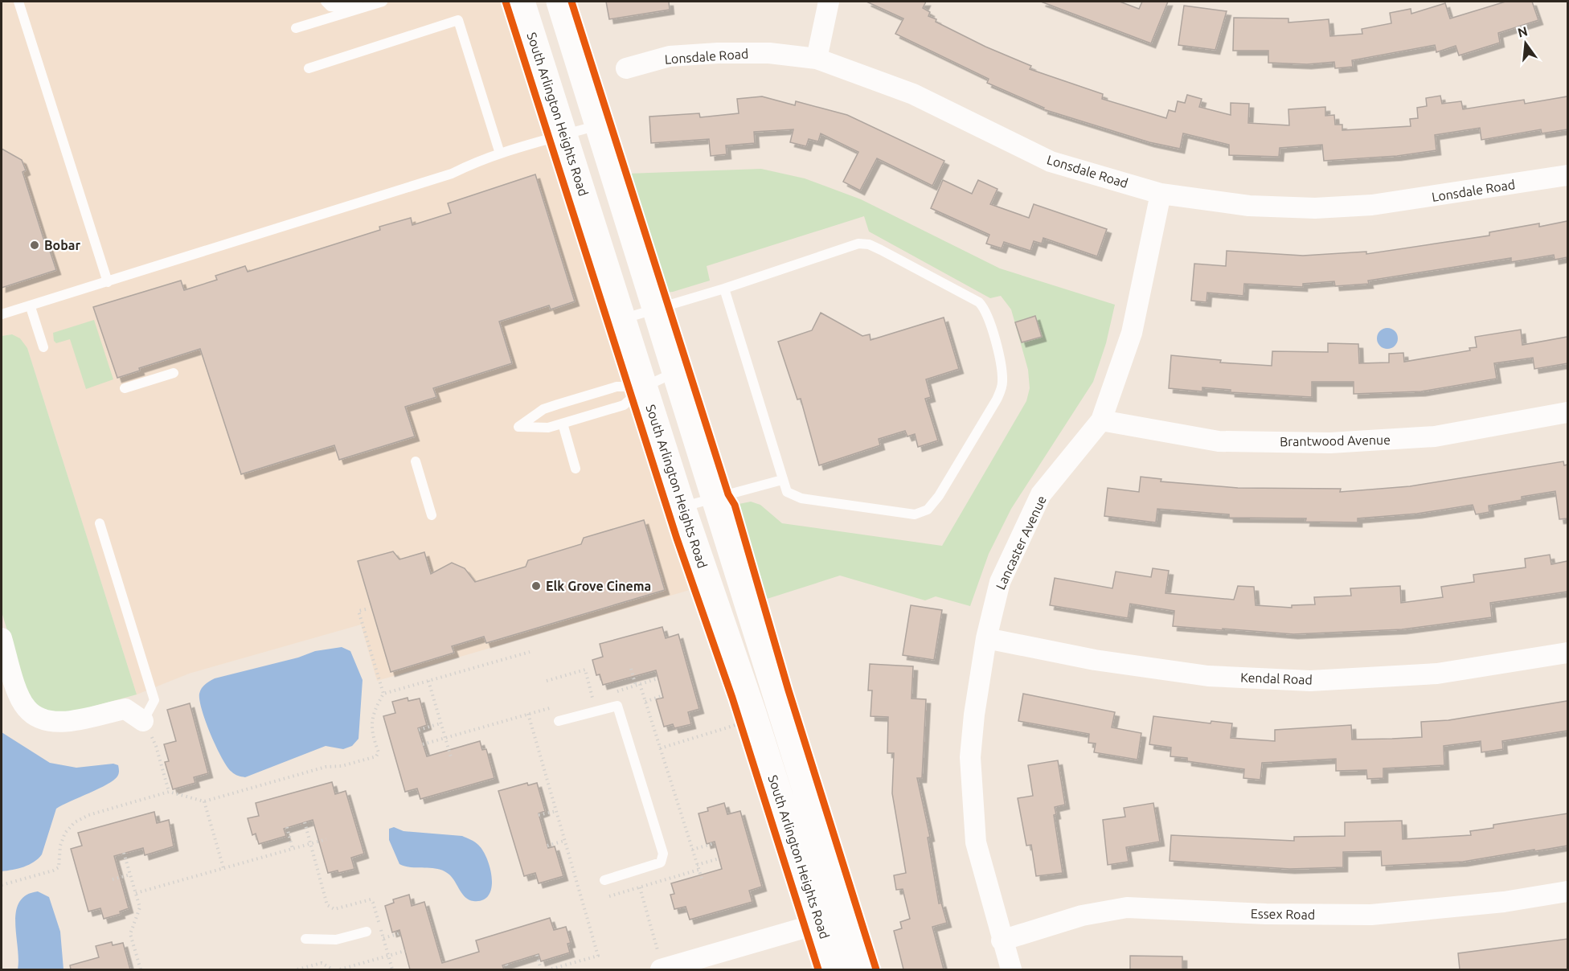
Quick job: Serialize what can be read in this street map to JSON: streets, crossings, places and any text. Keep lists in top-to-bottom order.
{
  "streets": {
    "main road": ["South Arlington Heights Road"],
    "street": [
      "Lonsdale Road",
      "Brantwood Avenue",
      "Lancaster Avenue",
      "Kendal Road",
      "Essex Road"
    ]
  },
  "crossings": [
    ["Lonsdale Road", "Lancaster Avenue"],
    ["Brantwood Avenue", "Lancaster Avenue"],
    ["Lancaster Avenue", "Kendal Road"],
    ["Lancaster Avenue", "Essex Road"]
  ],
  "places": ["Bobar", "Elk Grove Cinema"],
  "north": "top"
}
